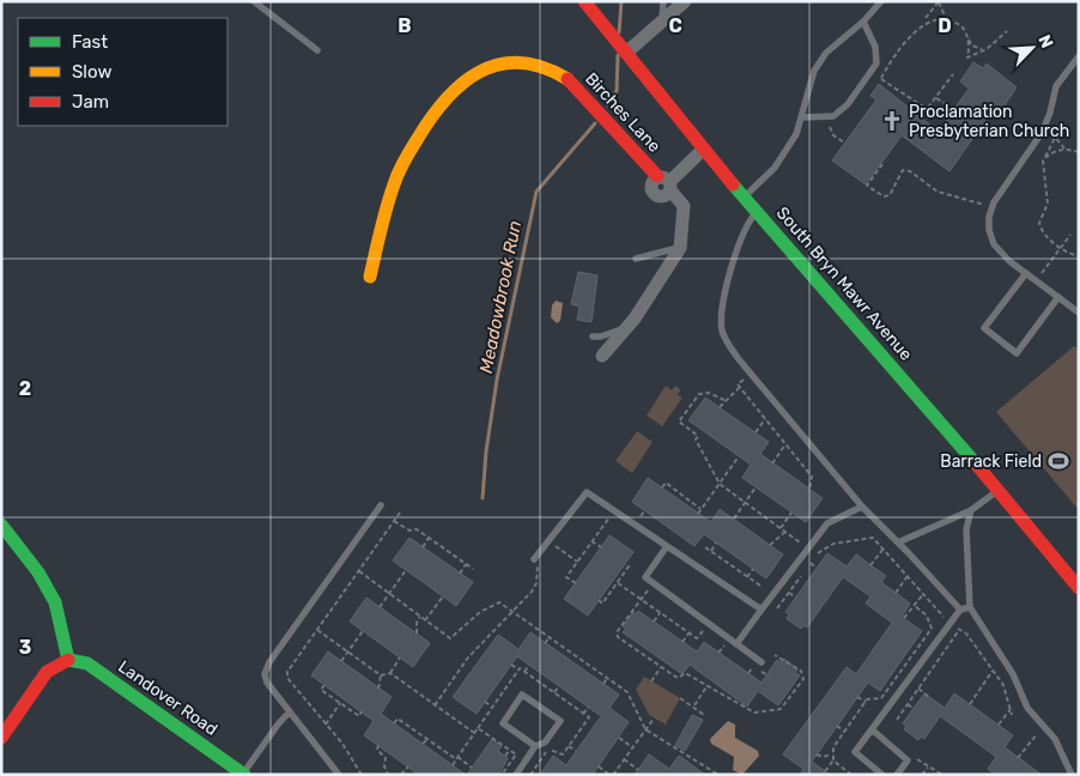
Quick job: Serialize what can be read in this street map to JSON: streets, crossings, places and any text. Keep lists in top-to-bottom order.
{
  "streets": {
    "street": ["Birches Lane", "South Bryn Mawr Avenue", "Landover Road"]
  },
  "water": ["Meadowbrook Run"],
  "places": {
    "church": ["Proclamation Presbyterian Church"],
    "sports": ["Barrack Field"]
  },
  "legend": ["Fast", "Slow", "Jam"],
  "north": "top right",
  "grid": {
    "columns": ["B", "C", "D"],
    "rows": ["2", "3"]
  }
}
